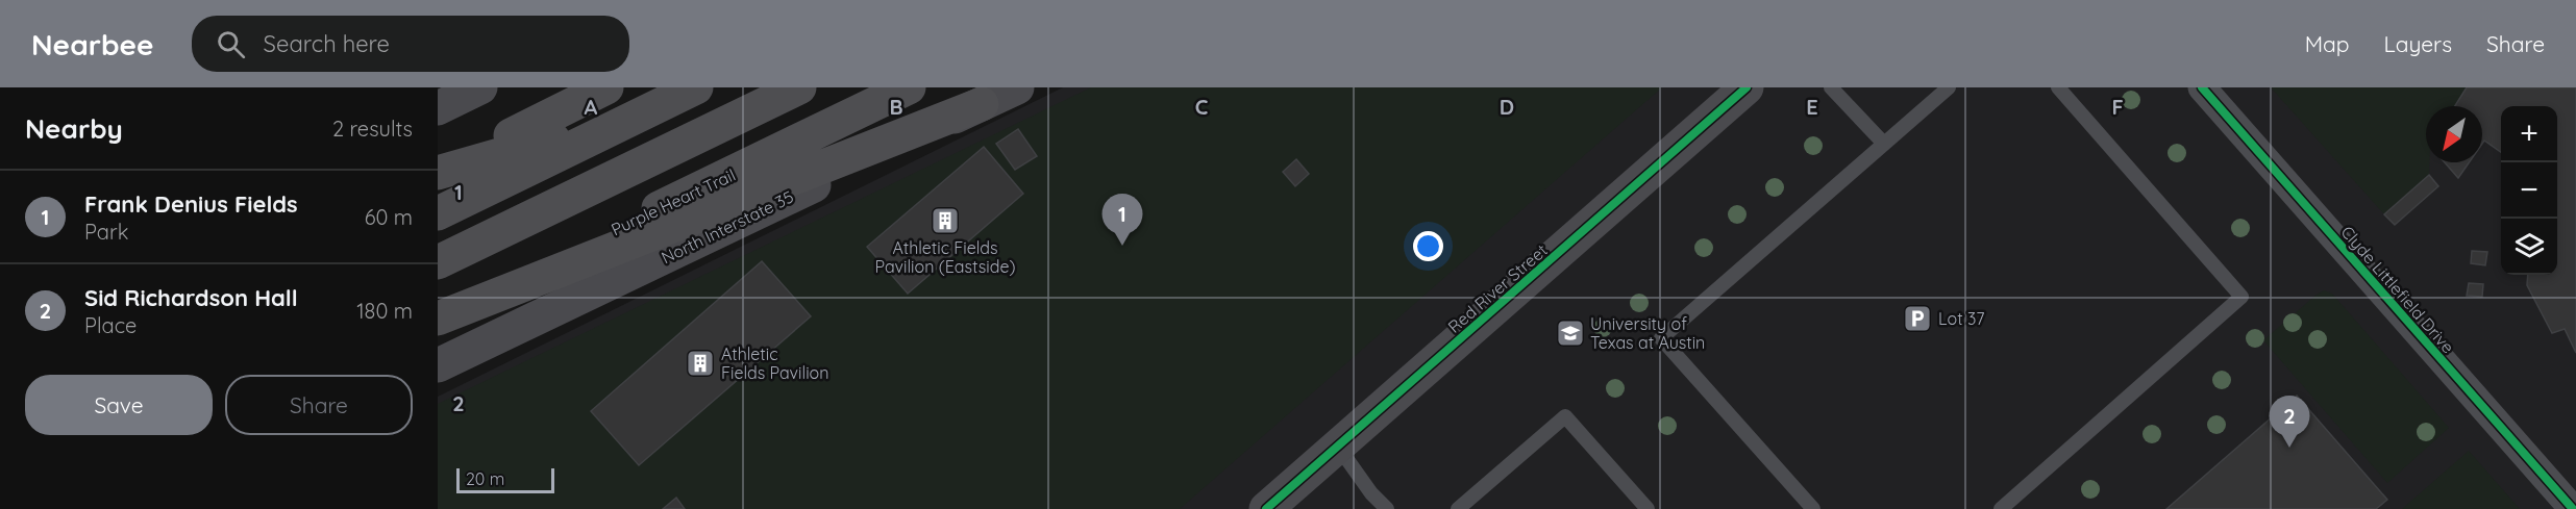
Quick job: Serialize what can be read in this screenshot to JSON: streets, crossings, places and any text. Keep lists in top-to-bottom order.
{
  "streets": {
    "highway": ["Purple Heart Trail"],
    "main road": ["North Interstate 35", "Red River Street"],
    "street": ["Clyde Littlefield Drive"]
  },
  "places": {
    "building": ["Athletic Fields Pavilion (Eastside)", "Athletic Fields Pavilion"],
    "parking": ["Lot 37"],
    "school or university": ["University of Texas at Austin"]
  },
  "scale_bar": "20 m",
  "north": "bottom left",
  "page": {
    "header": "Nearbee",
    "search": "Search here",
    "nav": ["Map", "Layers", "Share"],
    "heading": ["Nearby", "2 results"],
    "map_buttons": ["+", "−"],
    "list": [
      {
        "mark": "1",
        "name": "Frank Denius Fields",
        "note": "Park",
        "value": "60 m"
      },
      {
        "mark": "2",
        "name": "Sid Richardson Hall",
        "note": "Place",
        "value": "180 m"
      }
    ],
    "pins": ["1", "2"],
    "buttons": ["Save", "Share"],
    "scale": "20 m"
  },
  "grid": {
    "columns": [
      "A",
      "B",
      "C",
      "D",
      "E",
      "F"
    ],
    "rows": ["1", "2"]
  }
}
